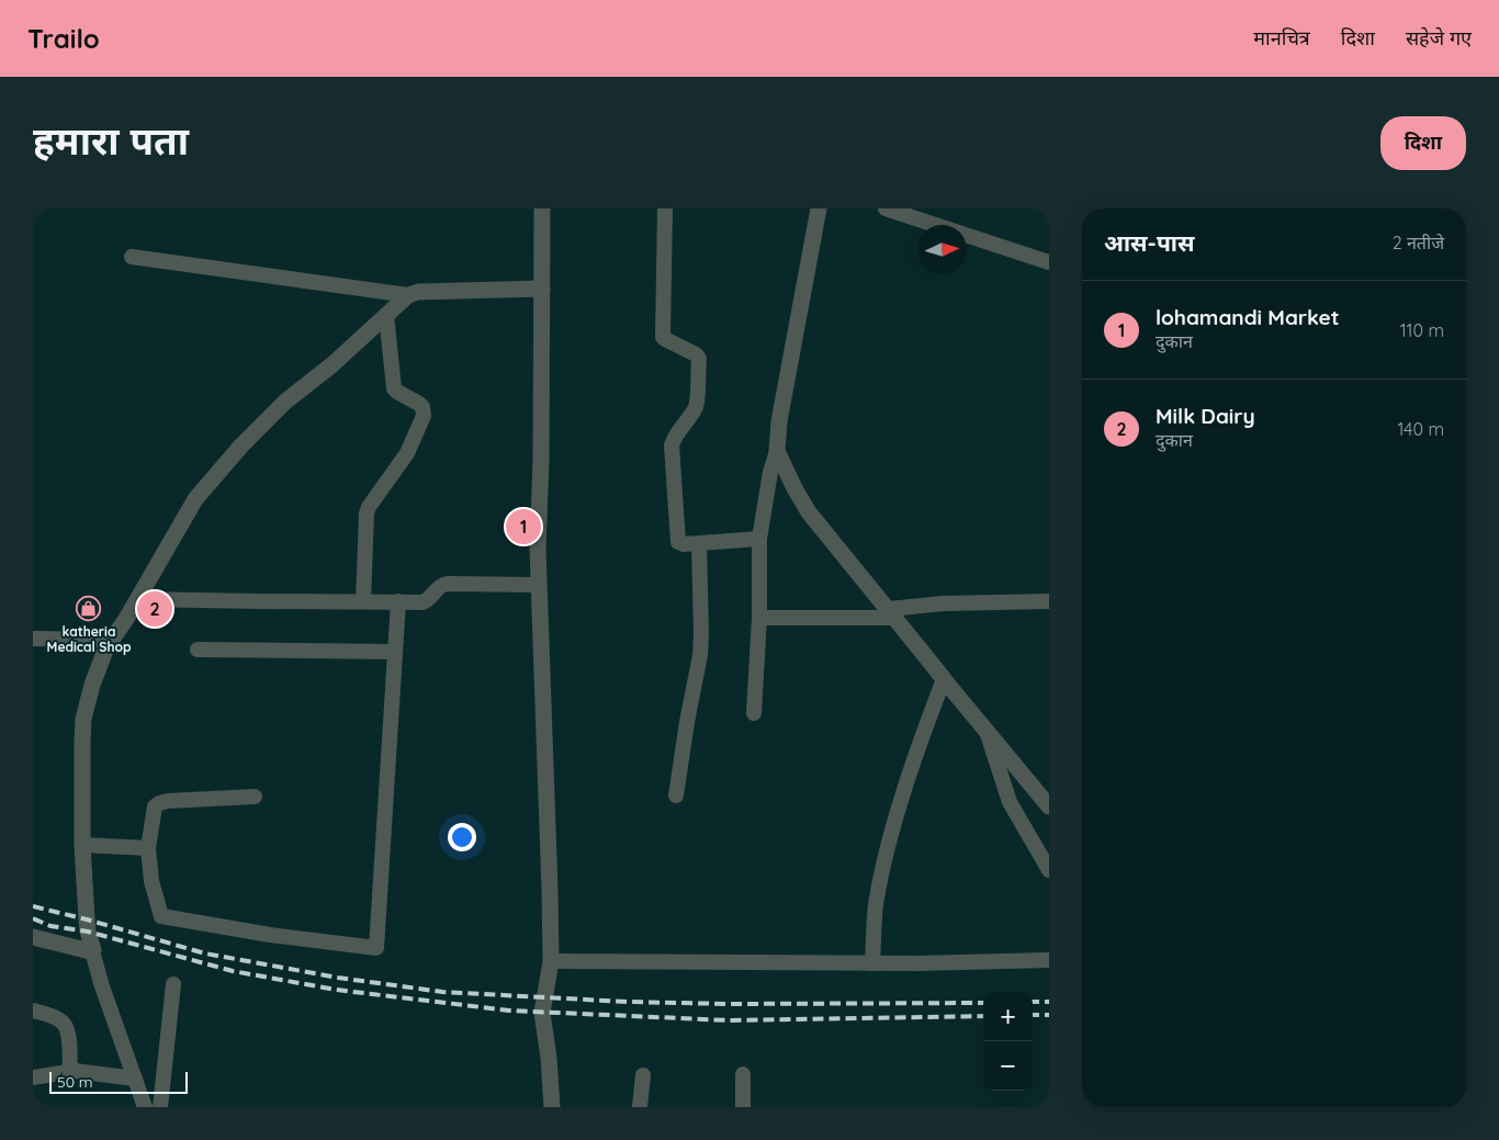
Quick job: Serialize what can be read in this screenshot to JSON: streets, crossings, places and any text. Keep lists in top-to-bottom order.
{
  "places": {
    "shop": ["katheria Medical Shop"]
  },
  "scale_bar": "50 m",
  "north": "right",
  "page": {
    "header": "Trailo",
    "nav": ["मानचित्र", "दिशा", "सहेजे गए"],
    "title": "हमारा पता",
    "buttons": "दिशा",
    "heading": ["आस-पास", "2 नतीजे"],
    "list": [
      {
        "mark": "1",
        "name": "lohamandi Market",
        "note": "दुकान",
        "value": "110 m"
      },
      {
        "mark": "2",
        "name": "Milk Dairy",
        "note": "दुकान",
        "value": "140 m"
      }
    ],
    "pins": ["1", "2"],
    "map_buttons": ["+", "−"],
    "scale": "50 m"
  }
}
